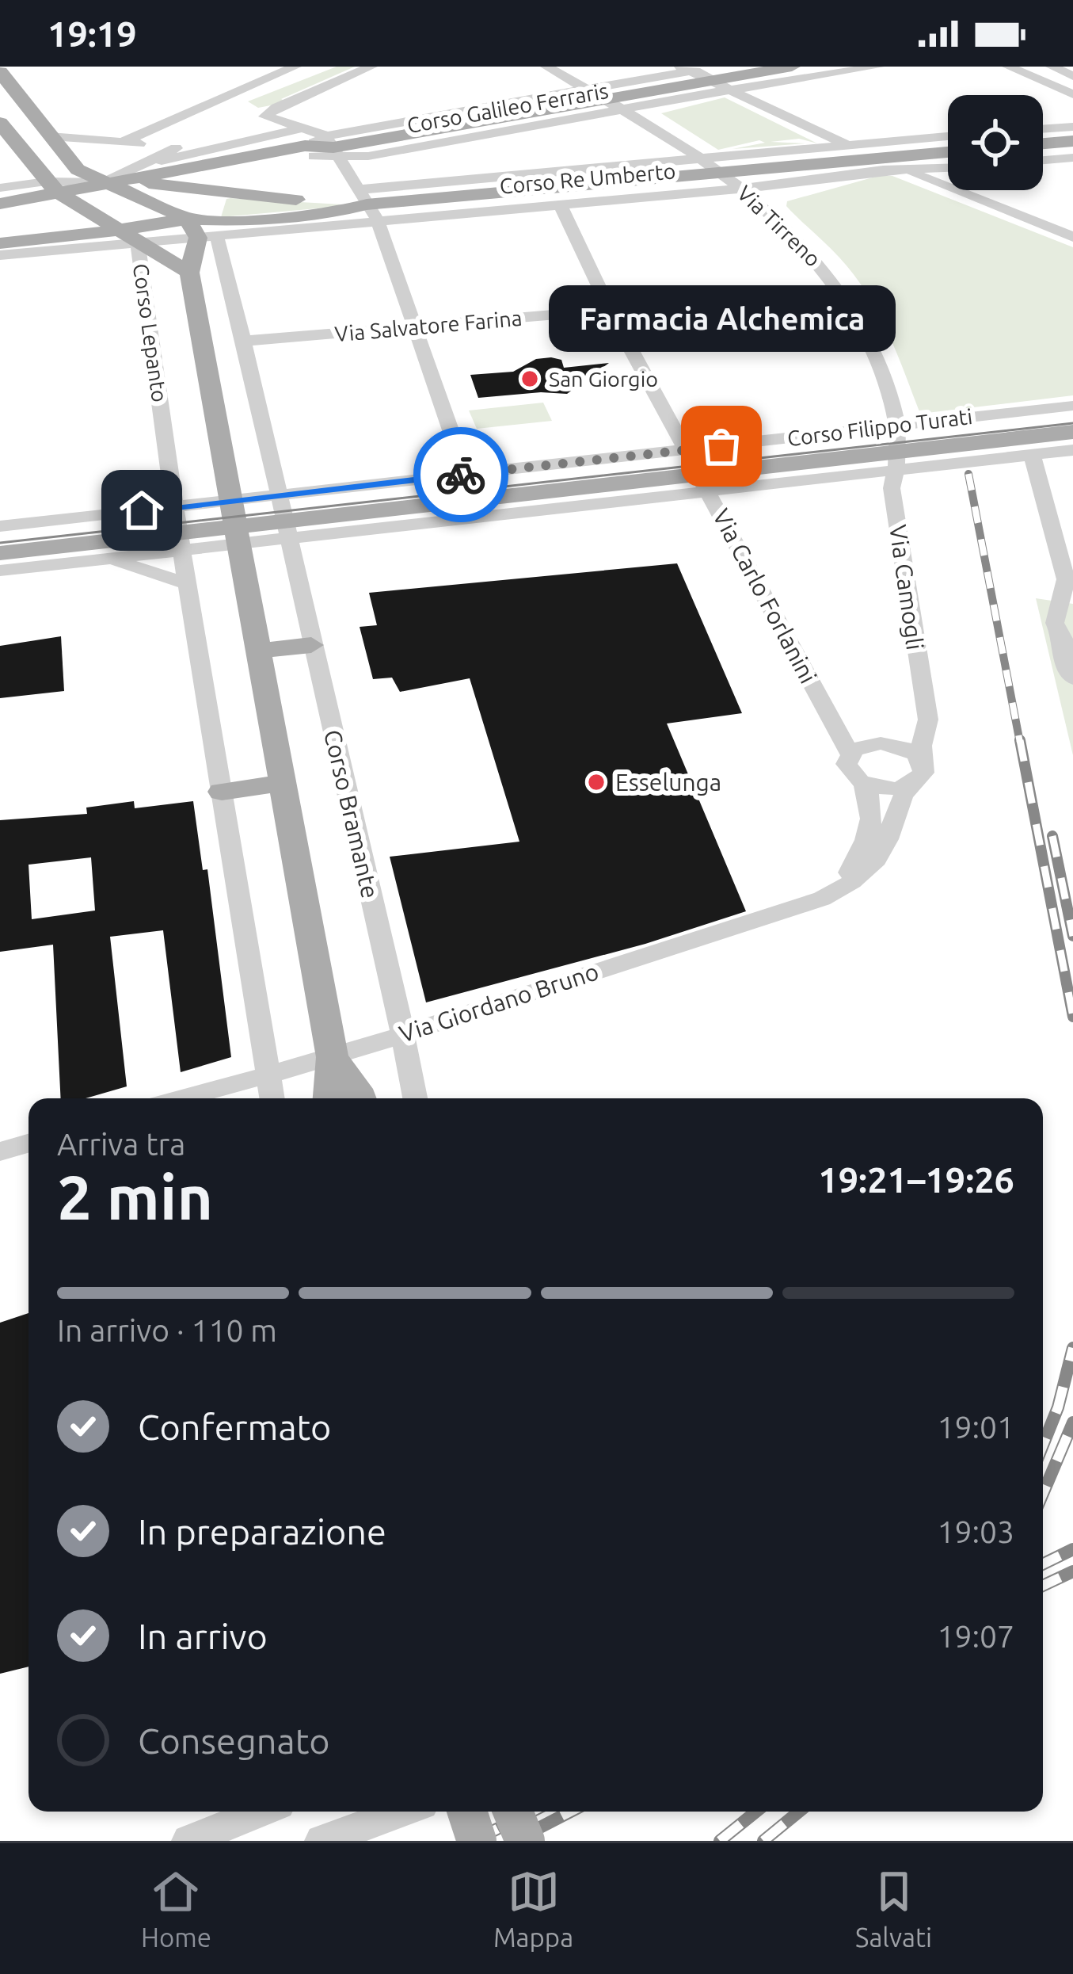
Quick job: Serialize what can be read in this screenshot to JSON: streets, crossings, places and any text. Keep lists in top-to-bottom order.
{
  "streets": {
    "main road": [
      "Corso Galileo Ferraris",
      "Corso Re Umberto",
      "Corso Lepanto",
      "Corso Filippo Turati"
    ],
    "street": [
      "Via Tirreno",
      "Via Salvatore Farina",
      "Via Camogli",
      "Via Carlo Forlanini",
      "Corso Bramante",
      "Via Giordano Bruno"
    ]
  },
  "crossings": [
    ["Corso Galileo Ferraris", "Via Tirreno"],
    ["Corso Re Umberto", "Via Tirreno"],
    ["Corso Re Umberto", "Corso Lepanto"],
    ["Via Tirreno", "Corso Filippo Turati"],
    ["Via Tirreno", "Via Camogli"],
    ["Corso Lepanto", "Corso Filippo Turati"],
    ["Corso Filippo Turati", "Via Camogli"],
    ["Corso Filippo Turati", "Via Carlo Forlanini"],
    ["Corso Filippo Turati", "Corso Bramante"],
    ["Via Camogli", "Via Carlo Forlanini"],
    ["Via Camogli", "Via Giordano Bruno"],
    ["Via Carlo Forlanini", "Via Giordano Bruno"],
    ["Corso Bramante", "Via Giordano Bruno"]
  ],
  "places": ["San Giorgio", "Farmacia Alchemica", "Esselunga"],
  "page": {
    "status": "19:19",
    "bubble": "Farmacia Alchemica",
    "heading": ["2 min", "Arriva tra", "19:21–19:26"],
    "bar": "In arrivo · 110 m",
    "list": [
      ["Confermato", "19:01"],
      ["In preparazione", "19:03"],
      ["In arrivo", "19:07"],
      "Consegnato"
    ],
    "tabs": ["Home", "Mappa", "Salvati"]
  }
}
